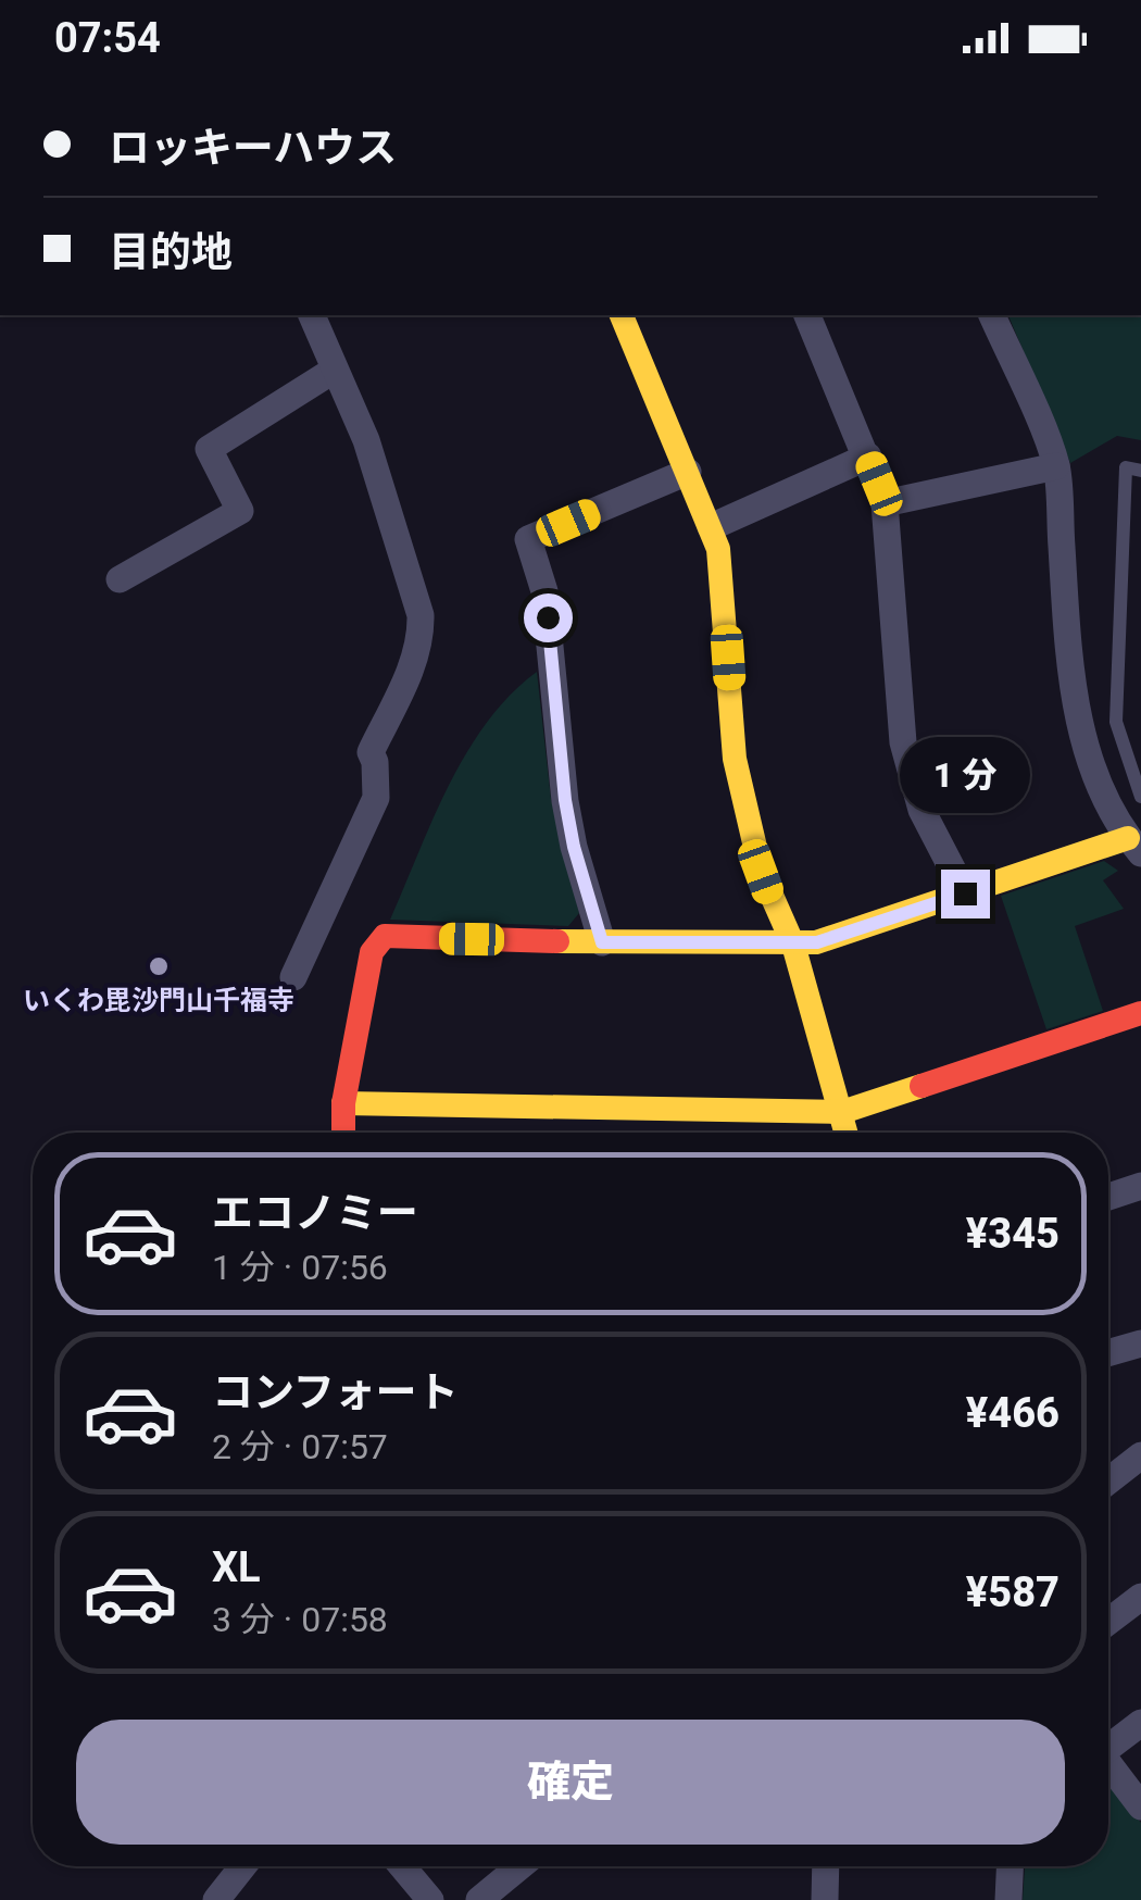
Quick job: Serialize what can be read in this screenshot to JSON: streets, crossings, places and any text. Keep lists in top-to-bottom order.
{
  "places": ["いくわ毘沙門山千福寺"],
  "page": {
    "status": "07:54",
    "banner": ["ロッキーハウス", "目的地"],
    "bubble": "1 分",
    "list": [
      {
        "name": "エコノミー",
        "note": "1 分 · 07:56",
        "value": "¥345"
      },
      {
        "name": "コンフォート",
        "note": "2 分 · 07:57",
        "value": "¥466"
      },
      {
        "name": "XL",
        "note": "3 分 · 07:58",
        "value": "¥587"
      }
    ],
    "buttons": "確定"
  }
}
